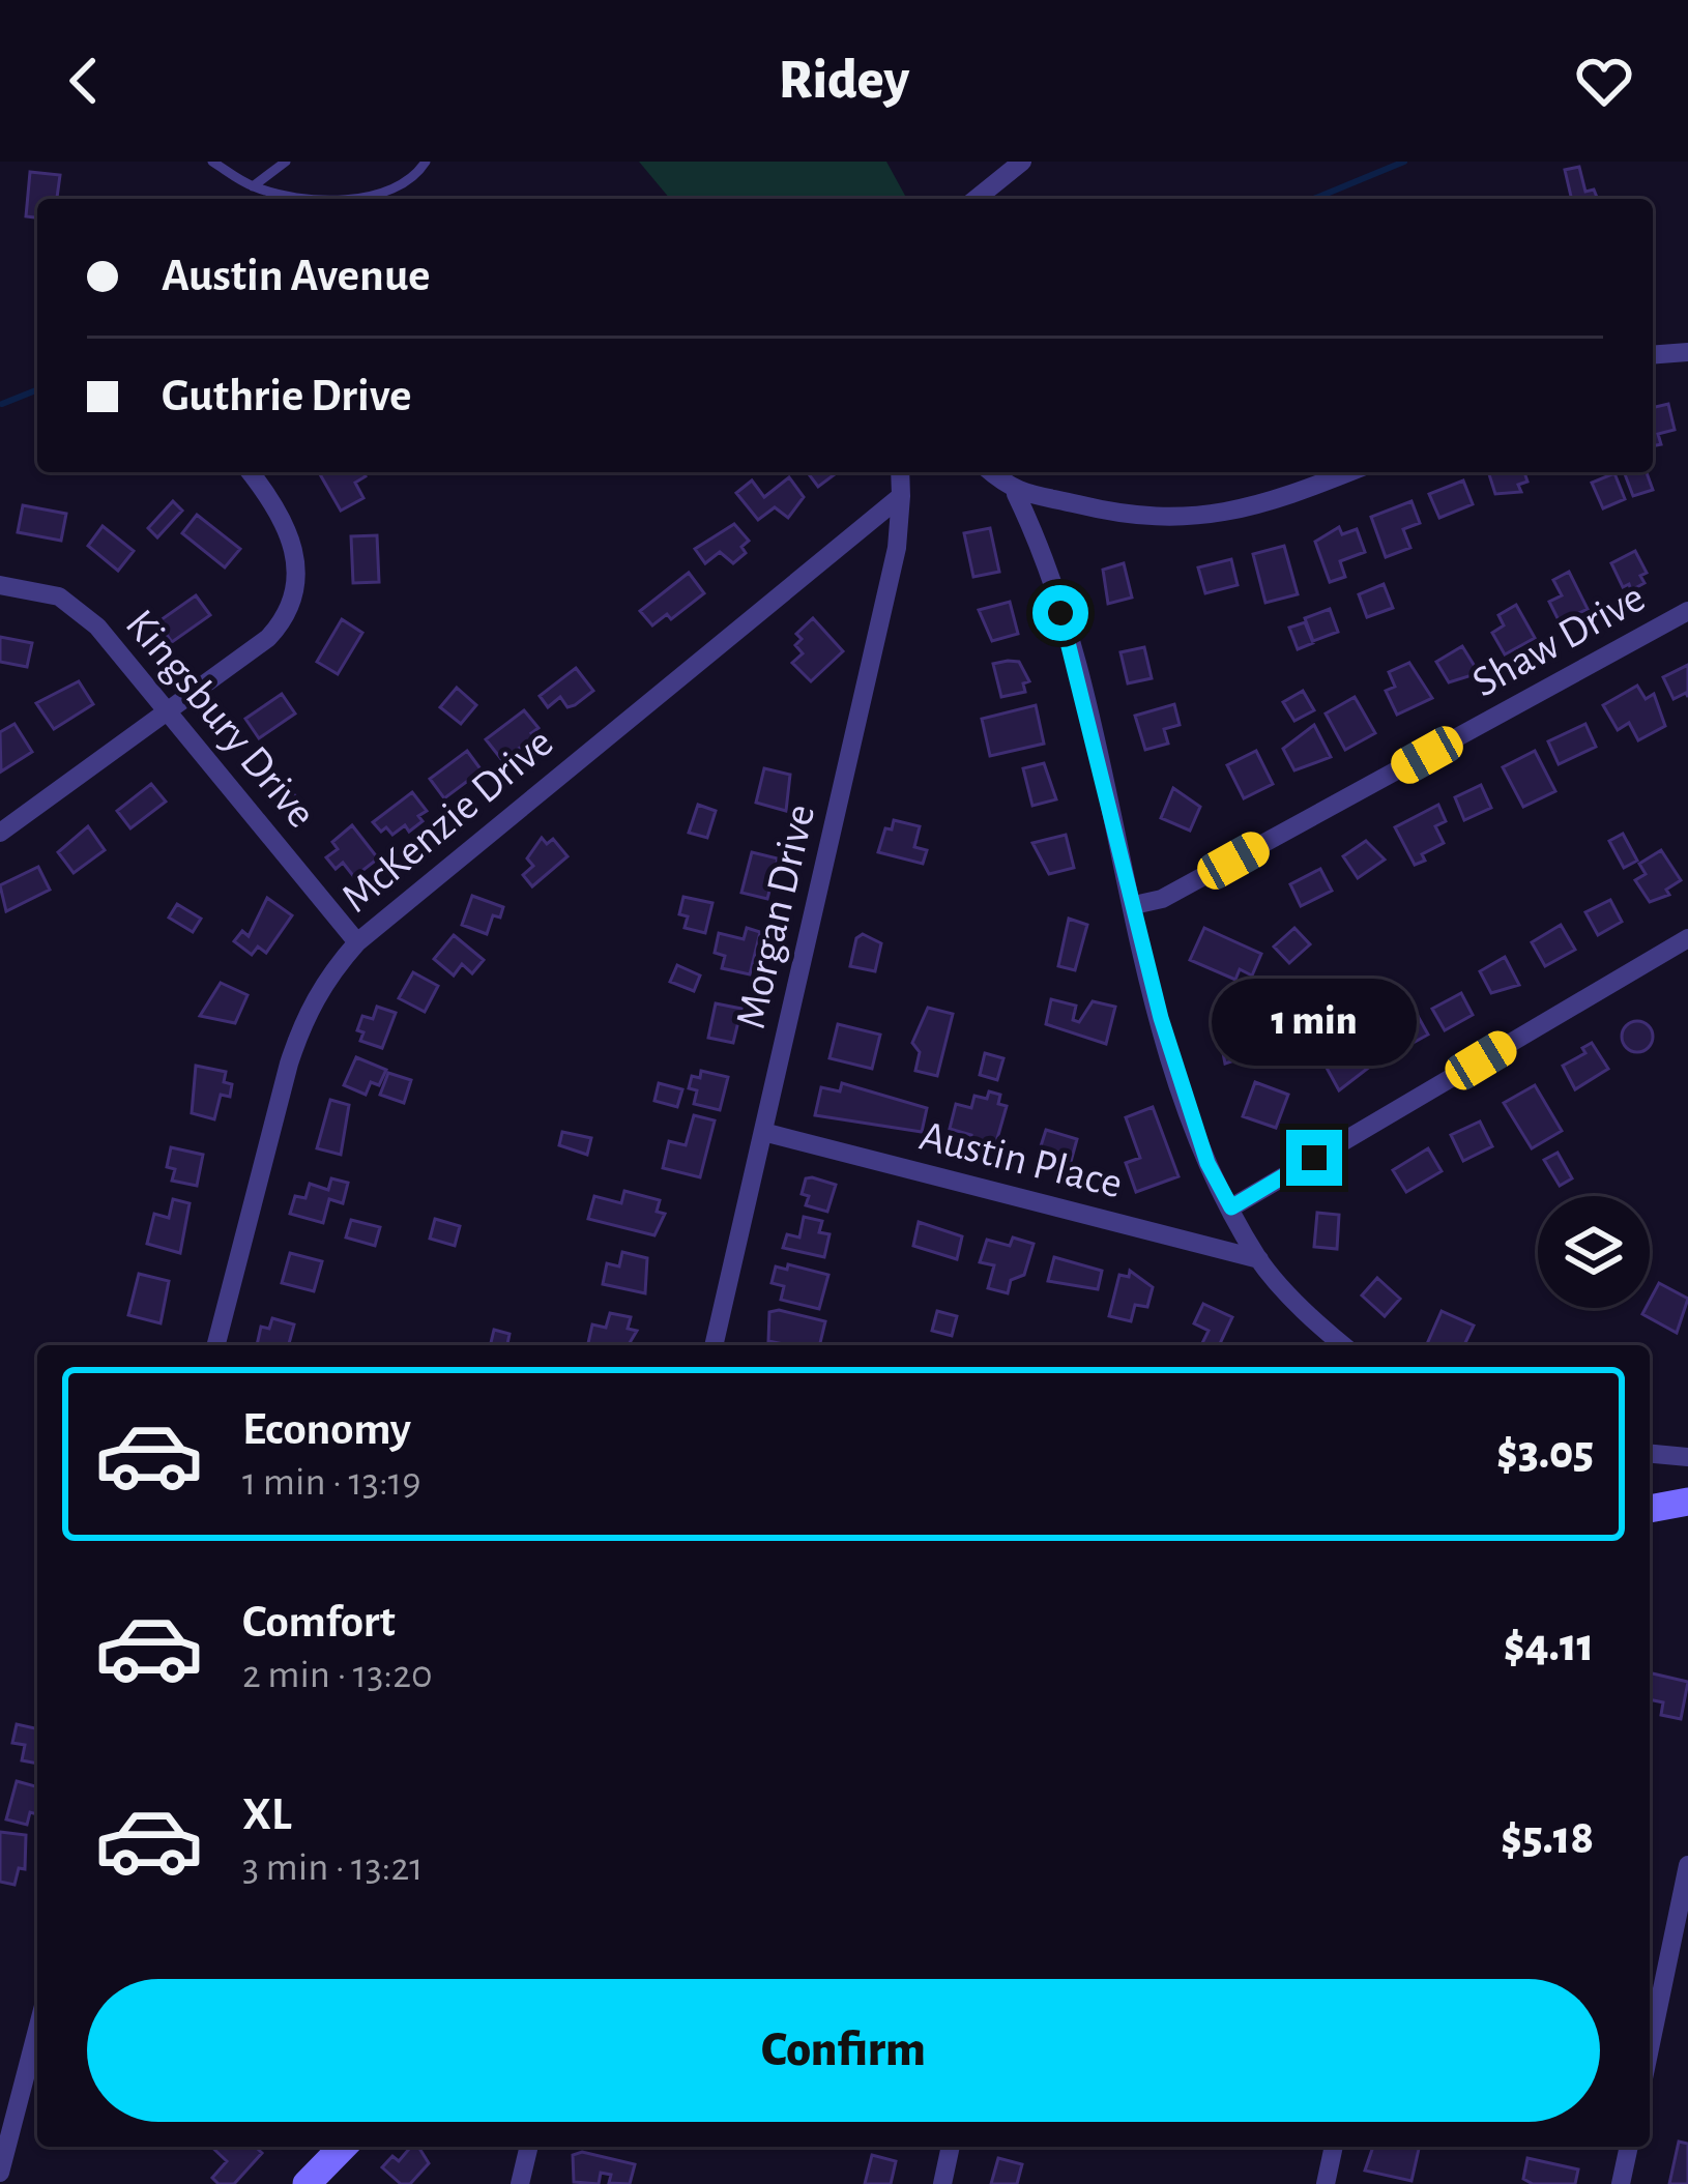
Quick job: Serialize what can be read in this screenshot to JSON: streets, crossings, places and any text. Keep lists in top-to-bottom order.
{
  "streets": {
    "street": [
      "Shaw Drive",
      "Kingsbury Drive",
      "McKenzie Drive",
      "Morgan Drive",
      "Austin Place"
    ]
  },
  "crossings": [
    ["Kingsbury Drive", "McKenzie Drive"],
    ["McKenzie Drive", "Morgan Drive"],
    ["Morgan Drive", "Austin Place"]
  ],
  "page": {
    "header": "Ridey",
    "banner": ["Austin Avenue", "Guthrie Drive"],
    "bubble": "1 min",
    "list": [
      {
        "name": "Economy",
        "note": "1 min · 13:19",
        "value": "$3.05"
      },
      {
        "name": "Comfort",
        "note": "2 min · 13:20",
        "value": "$4.11"
      },
      {
        "name": "XL",
        "note": "3 min · 13:21",
        "value": "$5.18"
      }
    ],
    "buttons": "Confirm"
  }
}
